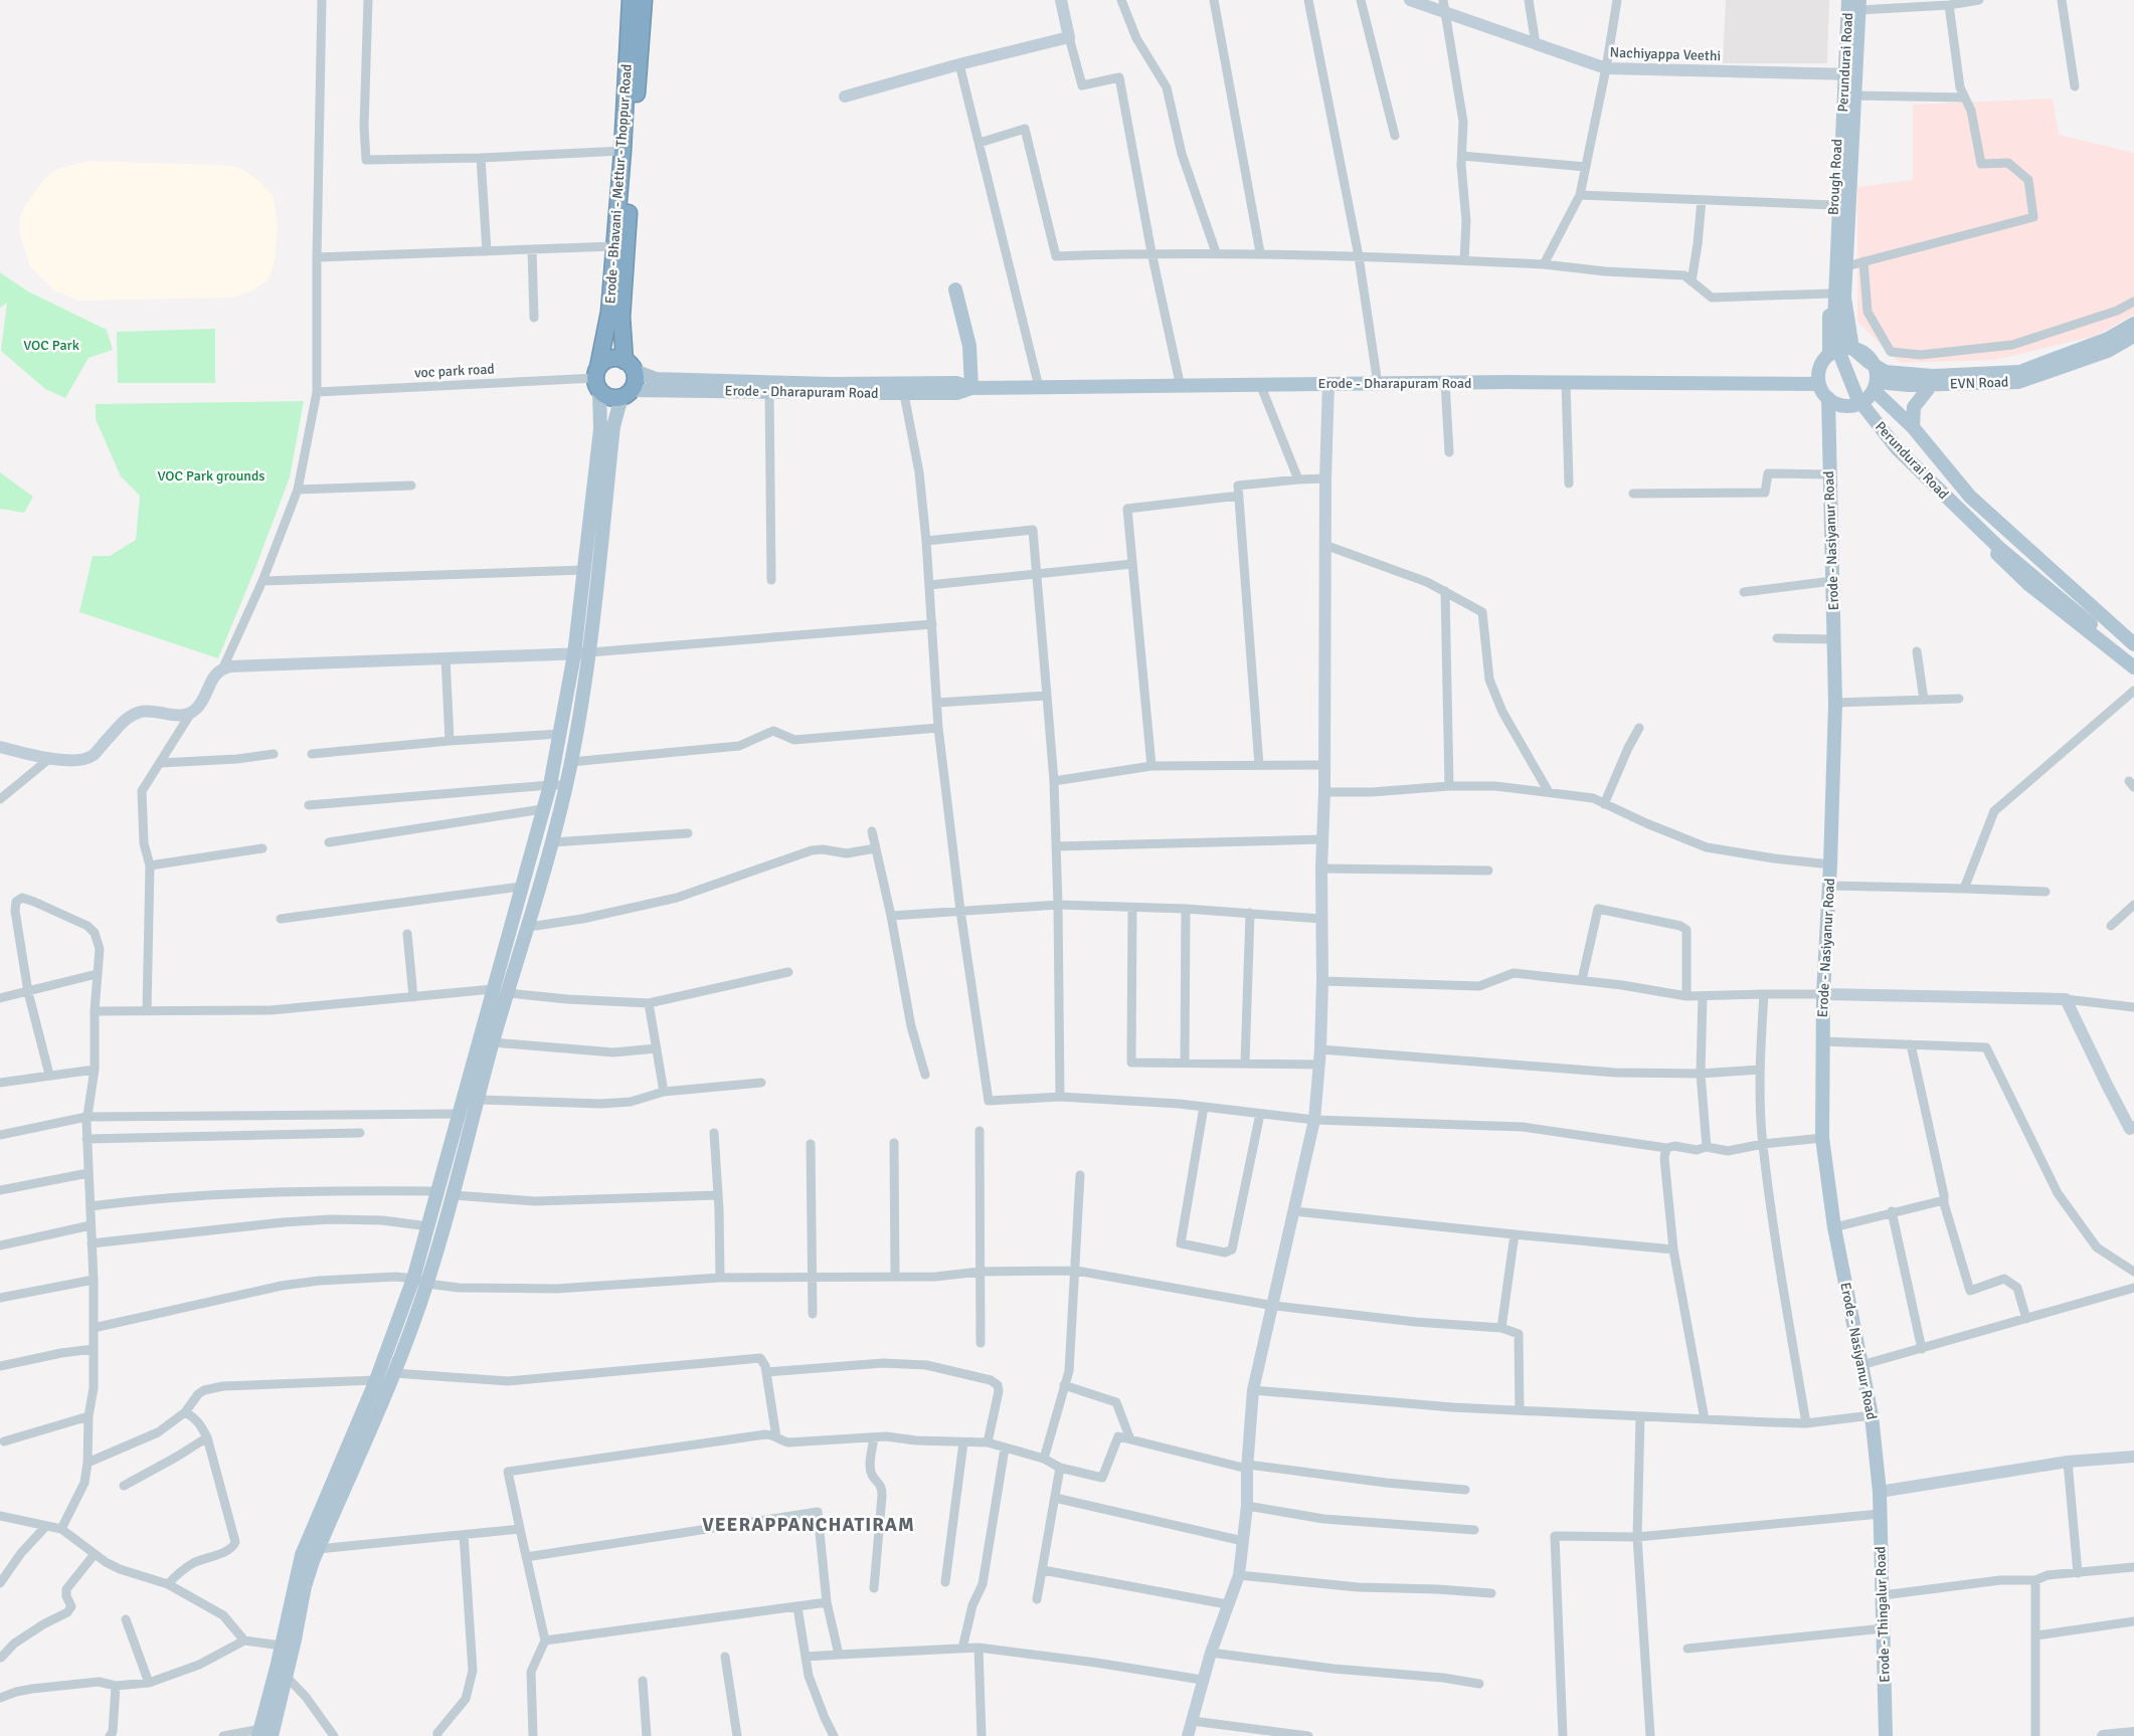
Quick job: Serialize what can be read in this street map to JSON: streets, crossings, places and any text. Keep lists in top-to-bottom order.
{
  "streets": {
    "highway": ["Erode - Bhavani - Mettur - Thoppur Road"],
    "main road": [
      "Perundurai Road",
      "Brough Road",
      "Erode - Dharapuram Road",
      "EVN Road",
      "Erode - Nasiyanur Road",
      "Erode - Thingalur Road"
    ],
    "street": ["Nachiyappa Veethi", "voc park road"]
  },
  "crossings": [
    ["Nachiyappa Veethi", "Brough Road"],
    ["Perundurai Road", "Brough Road"],
    ["Brough Road", "Erode - Dharapuram Road"],
    ["Brough Road", "EVN Road"],
    ["Brough Road", "Erode - Nasiyanur Road"],
    ["Erode - Bhavani - Mettur - Thoppur Road", "voc park road"],
    ["Erode - Bhavani - Mettur - Thoppur Road", "Erode - Dharapuram Road"],
    ["voc park road", "Erode - Dharapuram Road"],
    ["Erode - Dharapuram Road", "EVN Road"],
    ["Erode - Dharapuram Road", "Erode - Nasiyanur Road"],
    ["EVN Road", "Erode - Nasiyanur Road"],
    ["Erode - Nasiyanur Road", "Erode - Thingalur Road"]
  ],
  "districts": ["VEERAPPANCHATIRAM"],
  "parks": ["VOC Park", "VOC Park grounds"]
}
